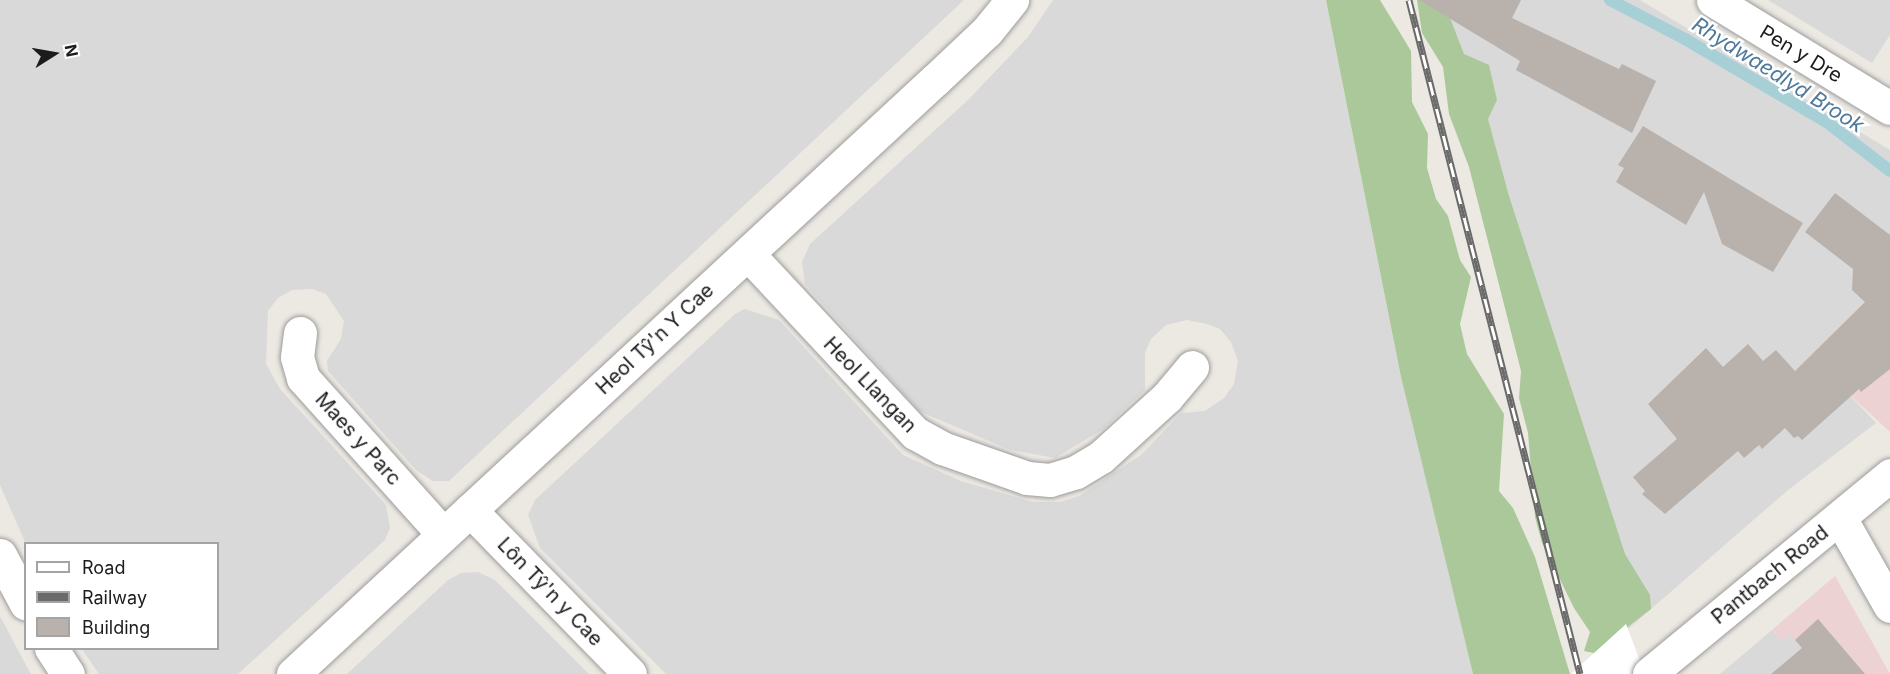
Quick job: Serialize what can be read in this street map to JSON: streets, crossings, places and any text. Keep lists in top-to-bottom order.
{
  "streets": {
    "street": [
      "Pen y Dre",
      "Heol Tŷ'n Y Cae",
      "Heol Llangan",
      "Maes y Parc",
      "Pantbach Road",
      "Lôn Tŷ'n y Cae"
    ]
  },
  "crossings": [
    ["Heol Tŷ'n Y Cae", "Heol Llangan"],
    ["Heol Tŷ'n Y Cae", "Maes y Parc"],
    ["Heol Tŷ'n Y Cae", "Lôn Tŷ'n y Cae"]
  ],
  "water": ["Rhydwaedlyd Brook"],
  "legend": ["Road", "Railway", "Building"],
  "north": "right"
}
